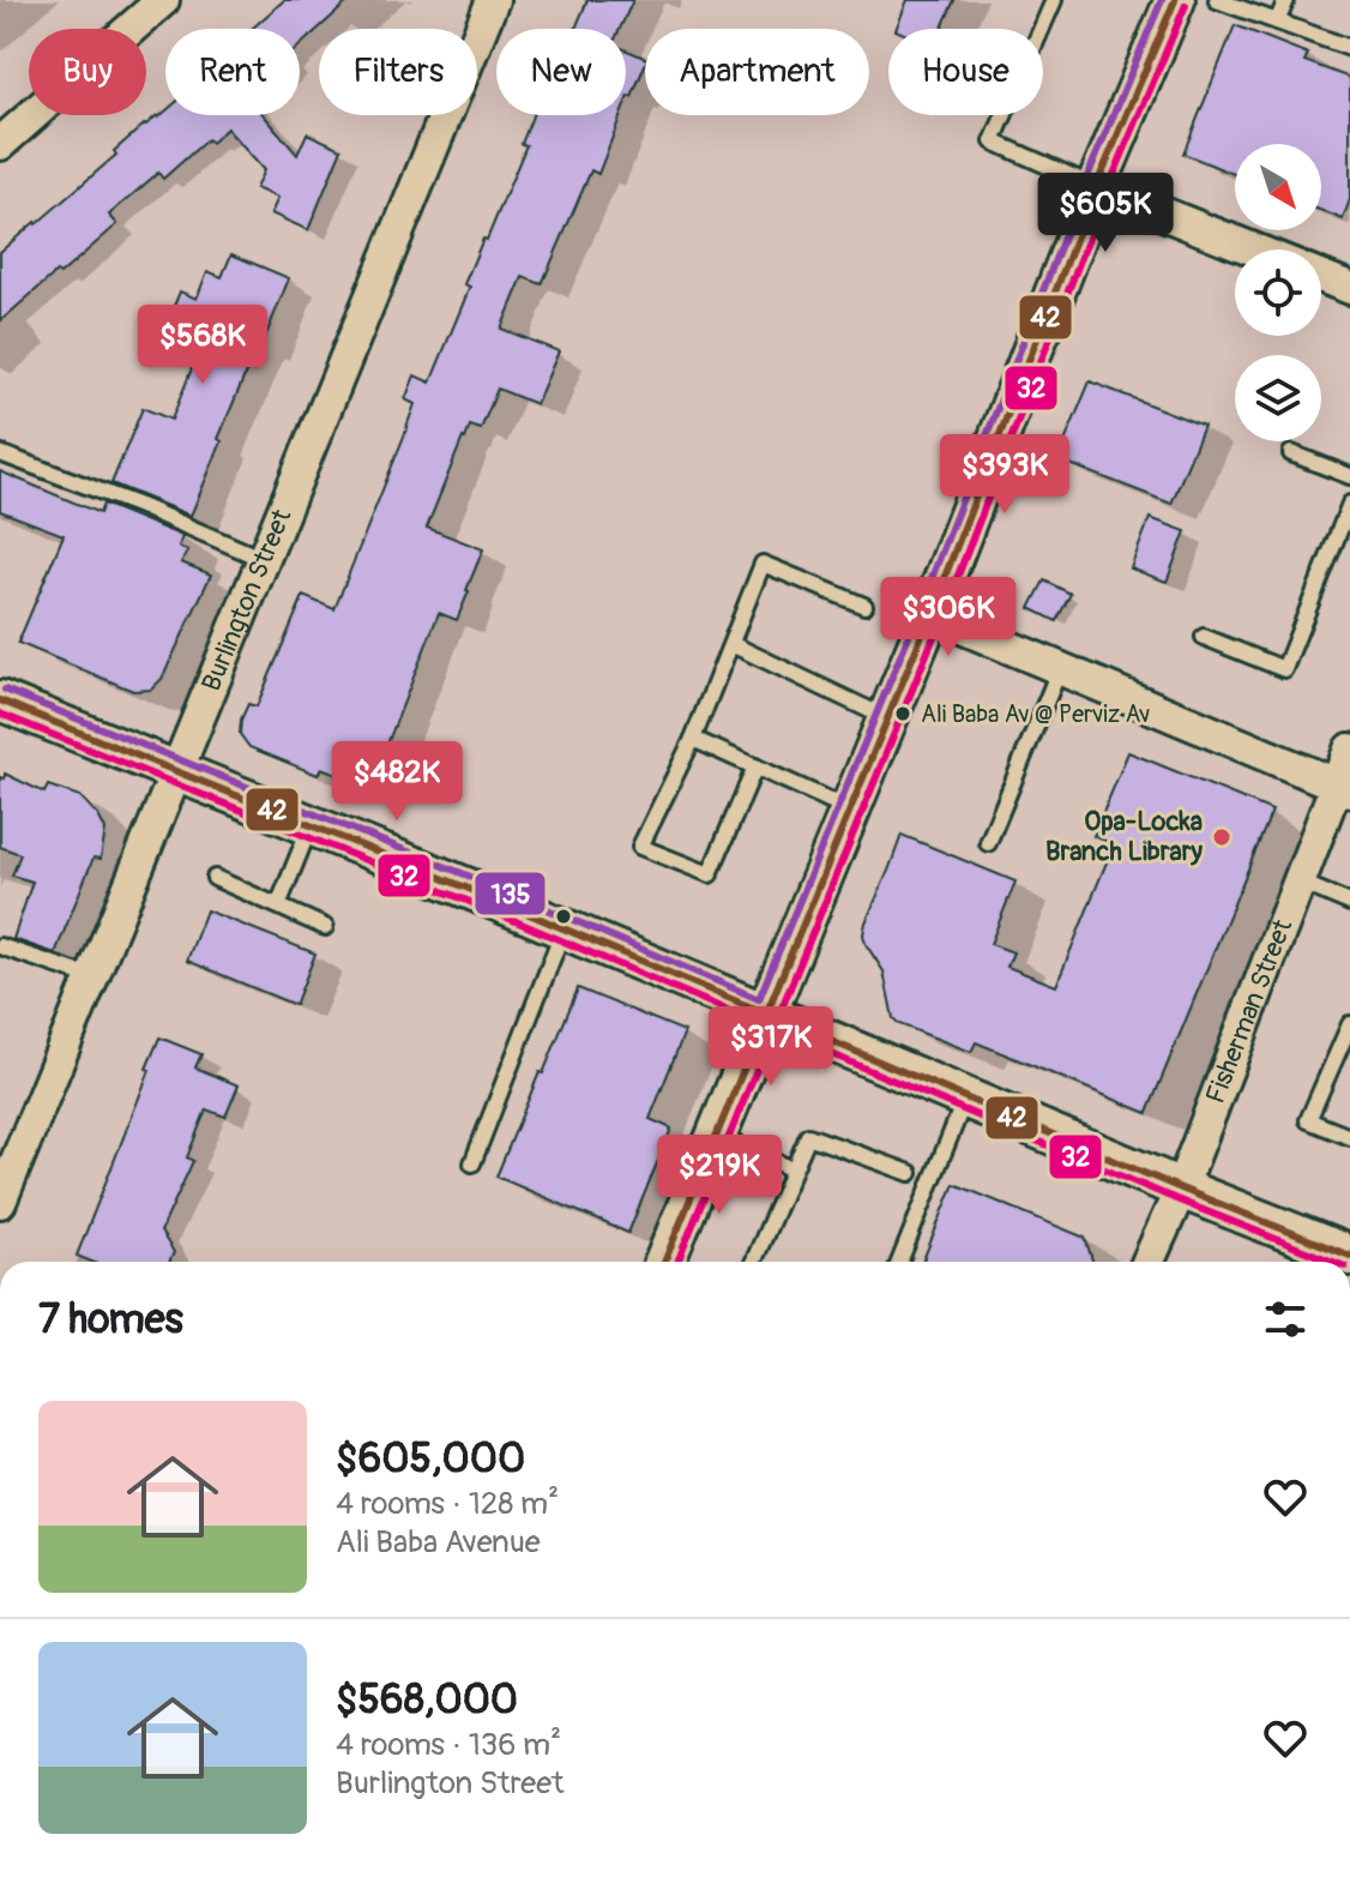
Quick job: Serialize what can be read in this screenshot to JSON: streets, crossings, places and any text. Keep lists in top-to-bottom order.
{
  "streets": {
    "street": ["Burlington Street", "Fisherman Street"]
  },
  "places": ["Ali Baba Av @ Perviz Av", "Opa-Locka Branch Library"],
  "lines": ["transit line 42", "transit line 135", "transit line 32"],
  "north": "bottom right",
  "page": {
    "chip": [
      "Buy",
      "Rent",
      "Filters",
      "New",
      "Apartment",
      "House"
    ],
    "price": [
      "$605K",
      "$568K",
      "$393K",
      "$306K",
      "$482K",
      "$317K",
      "$219K"
    ],
    "heading": "7 homes",
    "list": [
      {
        "name": "$605,000",
        "note": "4 rooms · 128 m² · Ali Baba Avenue"
      },
      {
        "name": "$568,000",
        "note": "4 rooms · 136 m² · Burlington Street"
      }
    ]
  }
}
